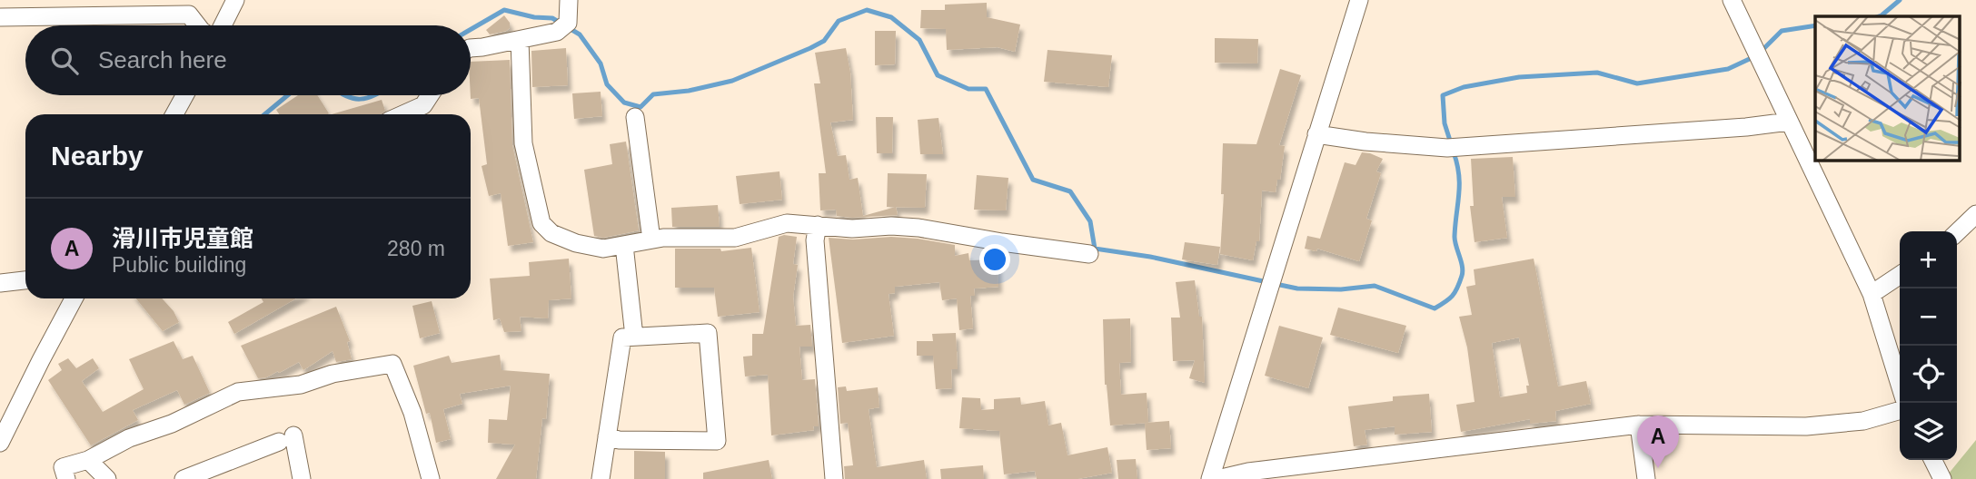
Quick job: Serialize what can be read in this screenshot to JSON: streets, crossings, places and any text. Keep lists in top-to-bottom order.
{
  "page": {
    "search": "Search here",
    "heading": "Nearby",
    "list": [
      {
        "mark": "A",
        "name": "滑川市児童館",
        "note": "Public building",
        "value": "280 m"
      }
    ],
    "map_buttons": ["+", "−"],
    "pins": "A"
  }
}
